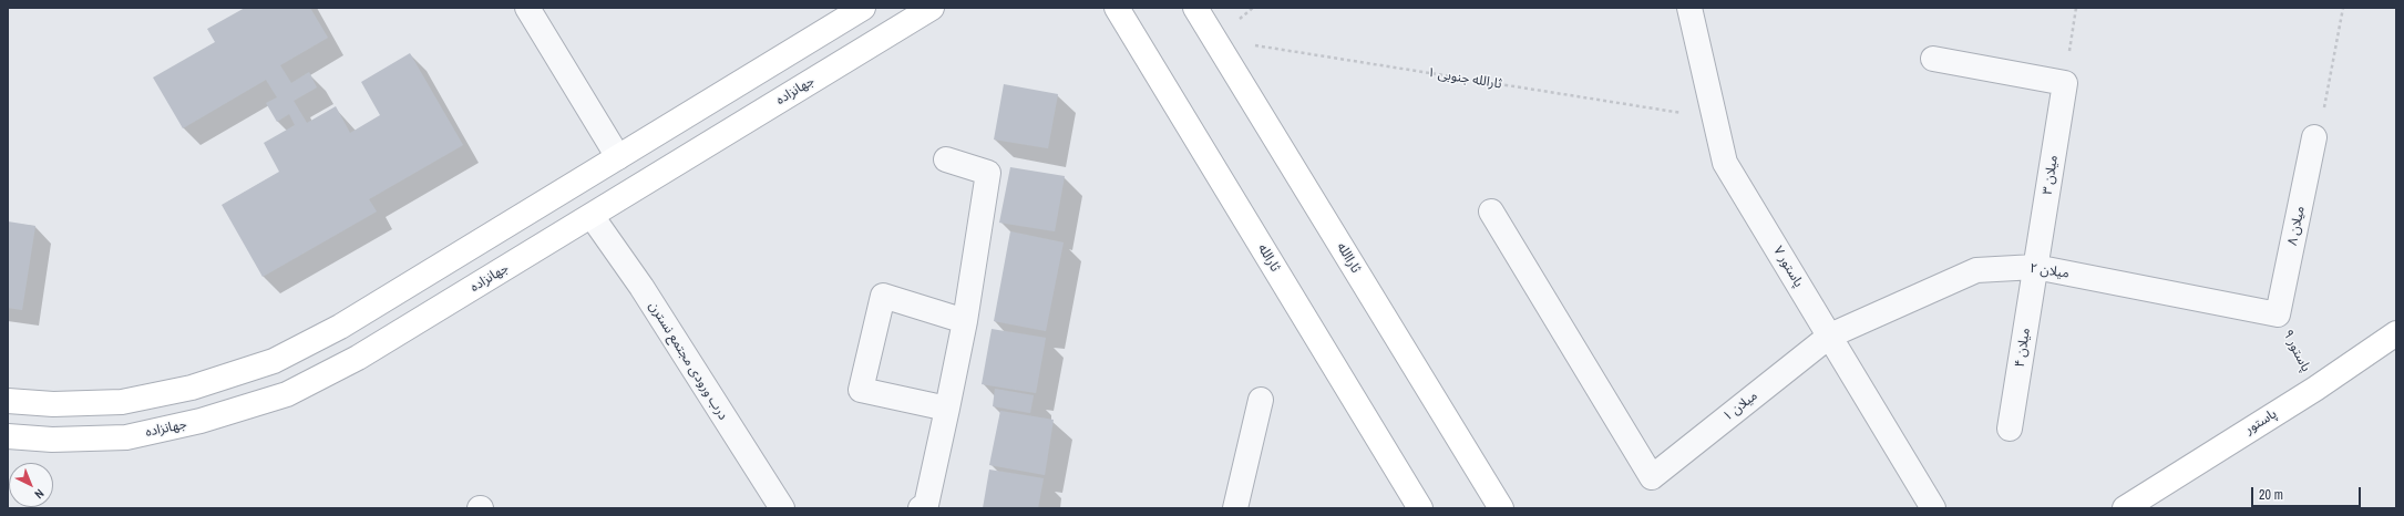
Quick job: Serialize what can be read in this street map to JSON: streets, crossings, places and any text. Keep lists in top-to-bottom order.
{
  "streets": {
    "street": [
      "جهانزاده",
      "میلان ۳",
      "میلان ۸",
      "ثارالله",
      "ثاراالله",
      "پاستور ۷",
      "میلان ۲",
      "میلان ۴",
      "درب ورودی مجتمع نسترن",
      "میلان ۱",
      "پاستور"
    ],
    "path": ["ثارالله جنوبی ۱", "پاستور ۹"]
  },
  "crossings": [
    ["ثارالله جنوبی ۱", "ثاراالله"],
    ["ثارالله جنوبی ۱", "پاستور ۷"],
    ["جهانزاده", "درب ورودی مجتمع نسترن"],
    ["میلان ۳", "میلان ۲"],
    ["میلان ۳", "میلان ۴"],
    ["میلان ۸", "میلان ۲"],
    ["میلان ۸", "پاستور ۹"],
    ["پاستور ۷", "میلان ۲"],
    ["پاستور ۷", "میلان ۱"],
    ["میلان ۲", "میلان ۴"],
    ["میلان ۲", "پاستور ۹"],
    ["میلان ۲", "میلان ۱"],
    ["پاستور ۹", "پاستور"]
  ],
  "scale_bar": "20 m",
  "north": "bottom right"
}
